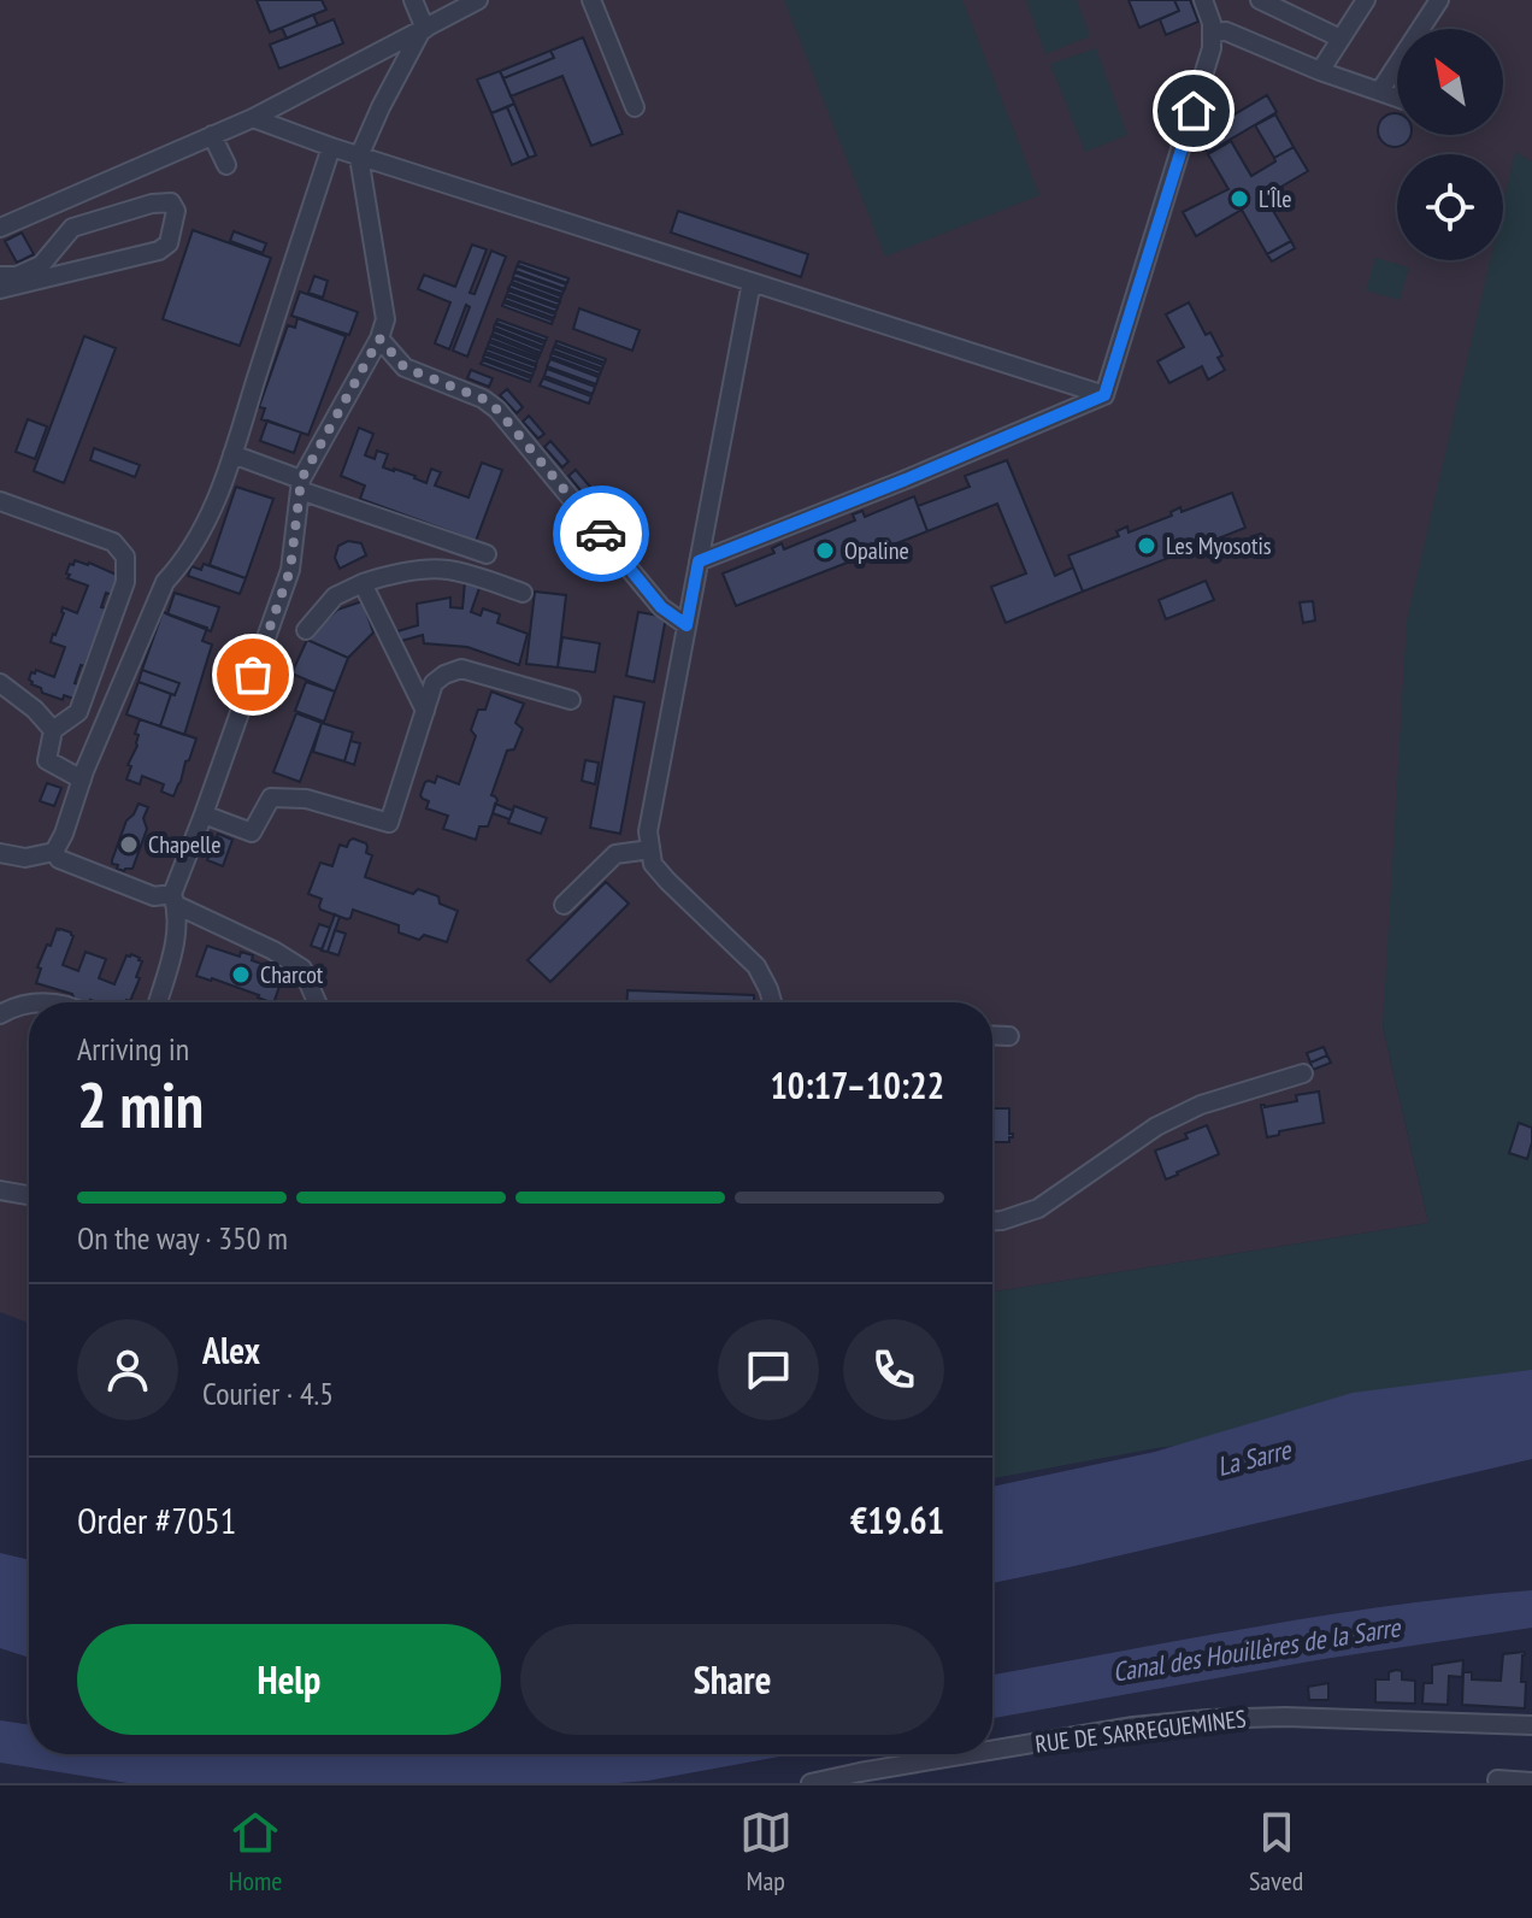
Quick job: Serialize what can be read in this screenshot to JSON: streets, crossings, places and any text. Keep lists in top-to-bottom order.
{
  "streets": {
    "street": ["RUE DE SARREGUEMINES"]
  },
  "water": ["La Sarre", "Canal des Houillères de la Sarre"],
  "places": [
    "L'Île",
    "Les Myosotis",
    "Opaline",
    "Chapelle",
    "Charcot"
  ],
  "north": "top left",
  "page": {
    "heading": ["2 min", "Arriving in", "10:17–10:22"],
    "panel": [
      "Alex",
      "Courier · 4.5",
      "Order #7051",
      "€19.61"
    ],
    "bar": "On the way · 350 m",
    "buttons": ["Help", "Share"],
    "tabs": ["Home", "Map", "Saved"]
  }
}
